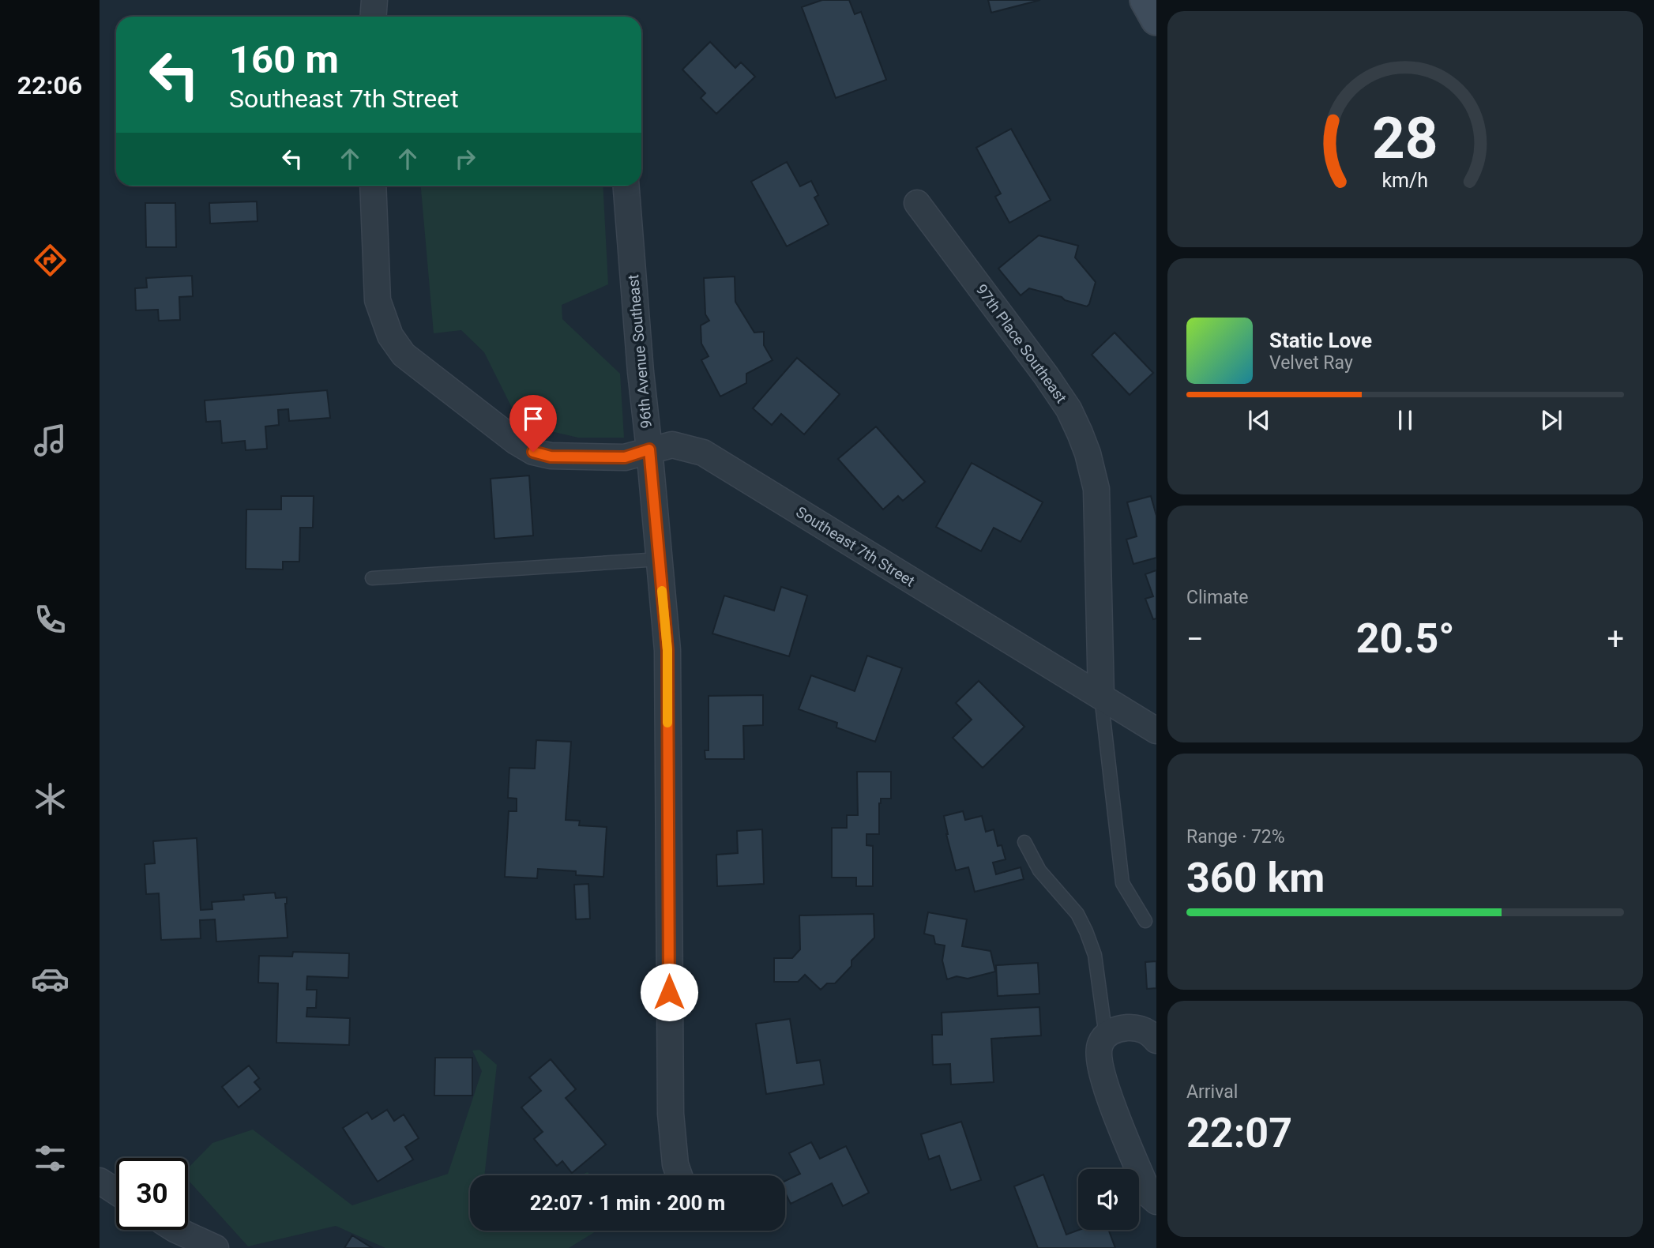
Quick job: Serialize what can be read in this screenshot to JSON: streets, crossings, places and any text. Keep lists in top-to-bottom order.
{
  "streets": {
    "street": ["97th Place Southeast", "96th Avenue Southeast", "Southeast 7th Street"]
  },
  "crossings": [
    ["97th Place Southeast", "Southeast 7th Street"],
    ["96th Avenue Southeast", "Southeast 7th Street"]
  ],
  "page": {
    "tabs": "22:06",
    "turn": ["160 m", "Southeast 7th Street"],
    "song": ["Static Love", "Velvet Ray"],
    "tile": [
      "Climate",
      ["Range · 72%", "360 km"],
      ["Arrival", "22:07"]
    ],
    "heat": ["−", "20.5°", "+"],
    "limit": "30",
    "trip": "22:07 · 1 min · 200 m",
    "gauge": ["28", "km/h"]
  }
}
